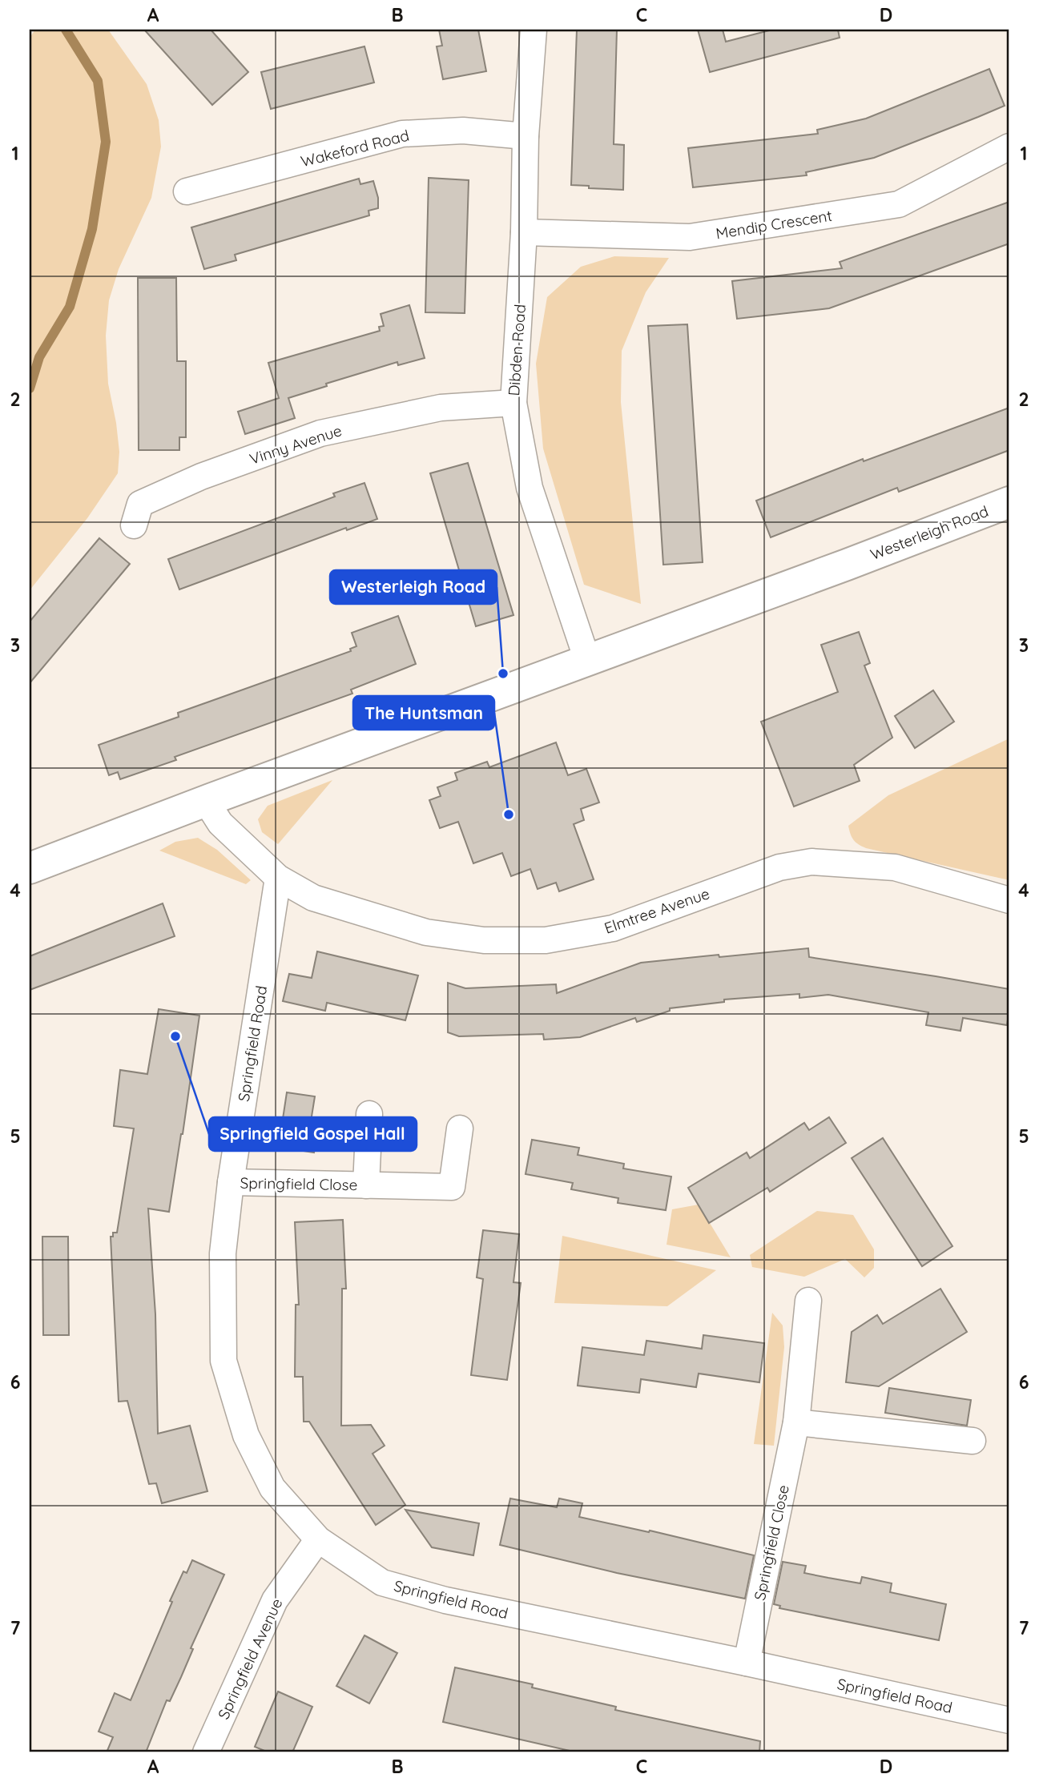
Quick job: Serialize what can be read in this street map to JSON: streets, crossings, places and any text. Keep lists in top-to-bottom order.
{
  "streets": {
    "street": [
      "Wakeford Road",
      "Mendip Crescent",
      "Dibden Road",
      "Vinny Avenue",
      "Westerleigh Road",
      "Elmtree Avenue",
      "Springfield Road",
      "Springfield Close",
      "Springfield Avenue"
    ]
  },
  "crossings": [
    ["Wakeford Road", "Dibden Road"],
    ["Mendip Crescent", "Dibden Road"],
    ["Dibden Road", "Vinny Avenue"],
    ["Dibden Road", "Westerleigh Road"],
    ["Westerleigh Road", "Elmtree Avenue"],
    ["Elmtree Avenue", "Springfield Road"],
    ["Springfield Road", "Springfield Close"],
    ["Springfield Road", "Springfield Avenue"]
  ],
  "places": ["Westerleigh Road", "The Huntsman", "Springfield Gospel Hall"],
  "grid": {
    "columns": [
      "A",
      "B",
      "C",
      "D"
    ],
    "rows": [
      "1",
      "2",
      "3",
      "4",
      "5",
      "6",
      "7"
    ]
  }
}
